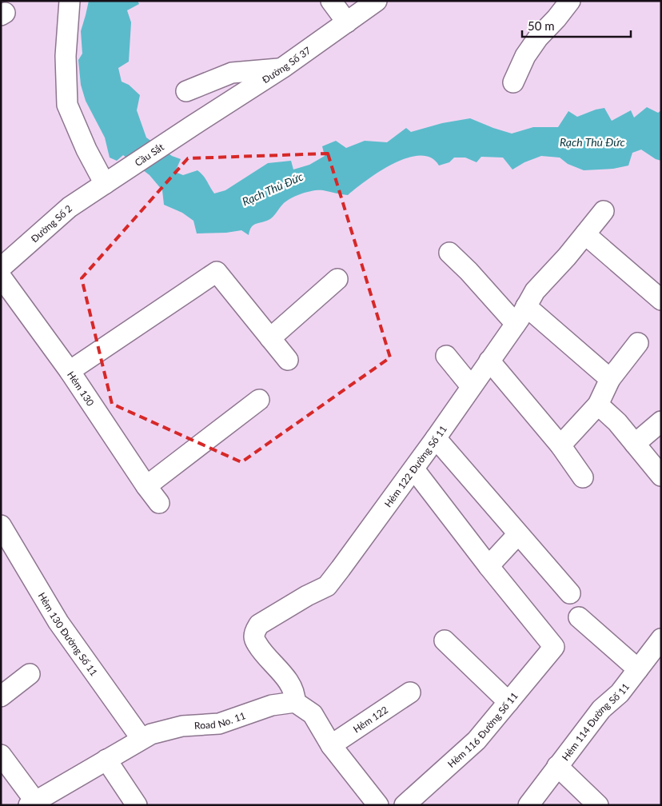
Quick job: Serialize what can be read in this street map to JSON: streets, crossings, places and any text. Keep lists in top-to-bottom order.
{
  "streets": {
    "street": [
      "Đường Số 37",
      "Cầu Sắt",
      "Đường Số 2",
      "Hẻm 130",
      "Hẻm 122 Đường Số 11",
      "Hẻm 130 Đường Số 11",
      "Hẻm 122",
      "Road No. 11",
      "Hẻm 114 Đường Số 11",
      "Hẻm 116 Đường Số 11"
    ]
  },
  "crossings": [
    ["Đường Số 37", "Cầu Sắt"],
    ["Cầu Sắt", "Đường Số 2"],
    ["Hẻm 122 Đường Số 11", "Road No. 11"],
    ["Hẻm 130 Đường Số 11", "Road No. 11"]
  ],
  "water": ["Rạch Thủ Đức"],
  "scale_bar": "50 m"
}
